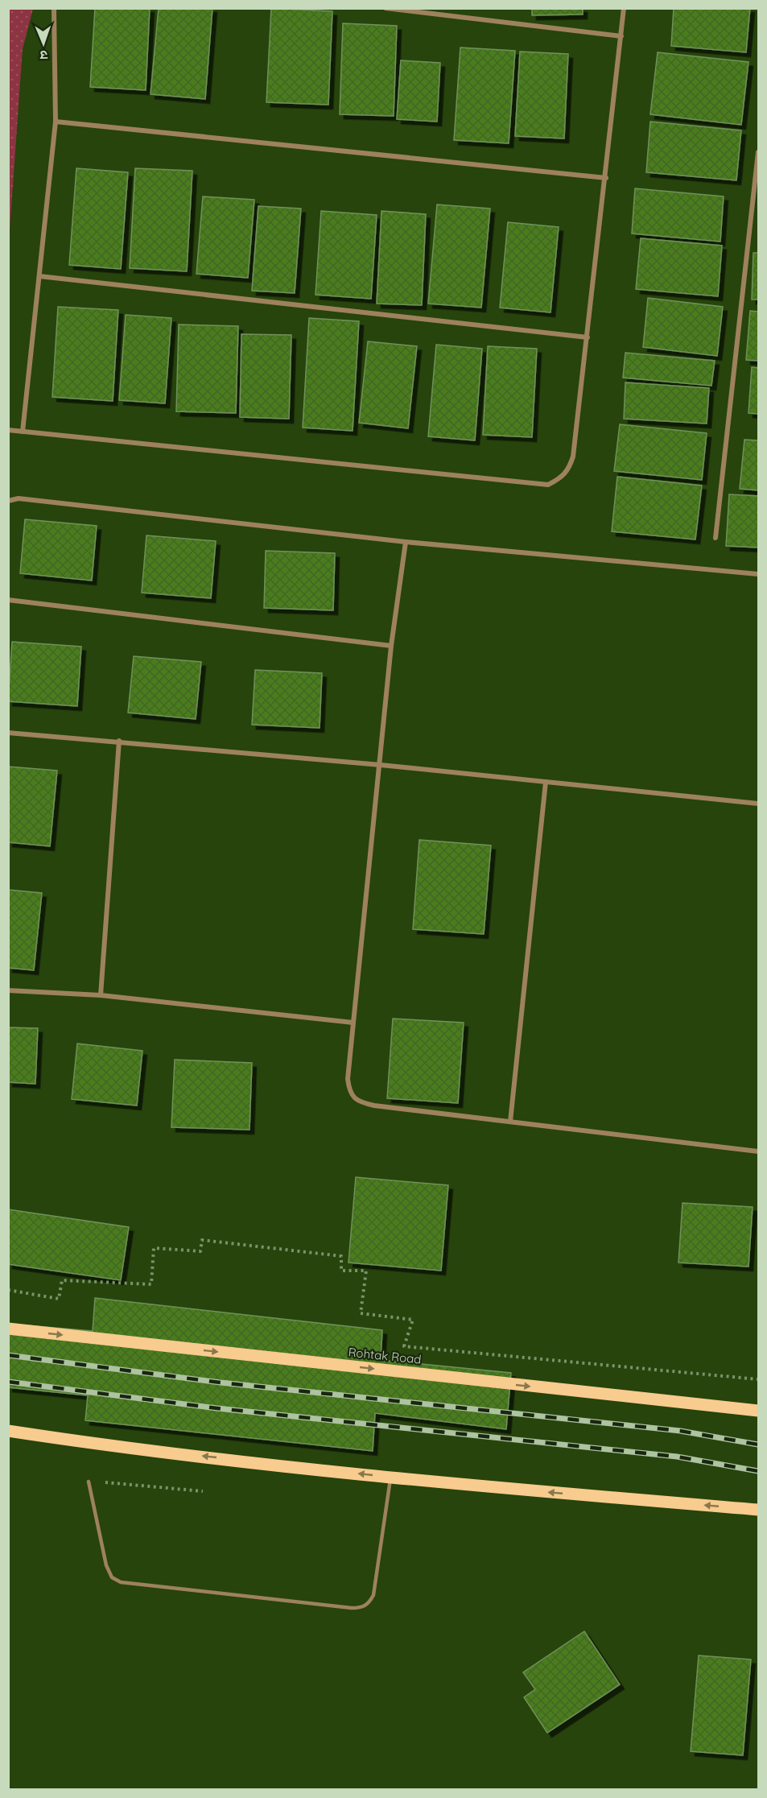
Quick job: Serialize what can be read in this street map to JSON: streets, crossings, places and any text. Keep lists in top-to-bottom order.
{
  "streets": {
    "main road": ["Rohtak Road"]
  },
  "north": "bottom"
}
